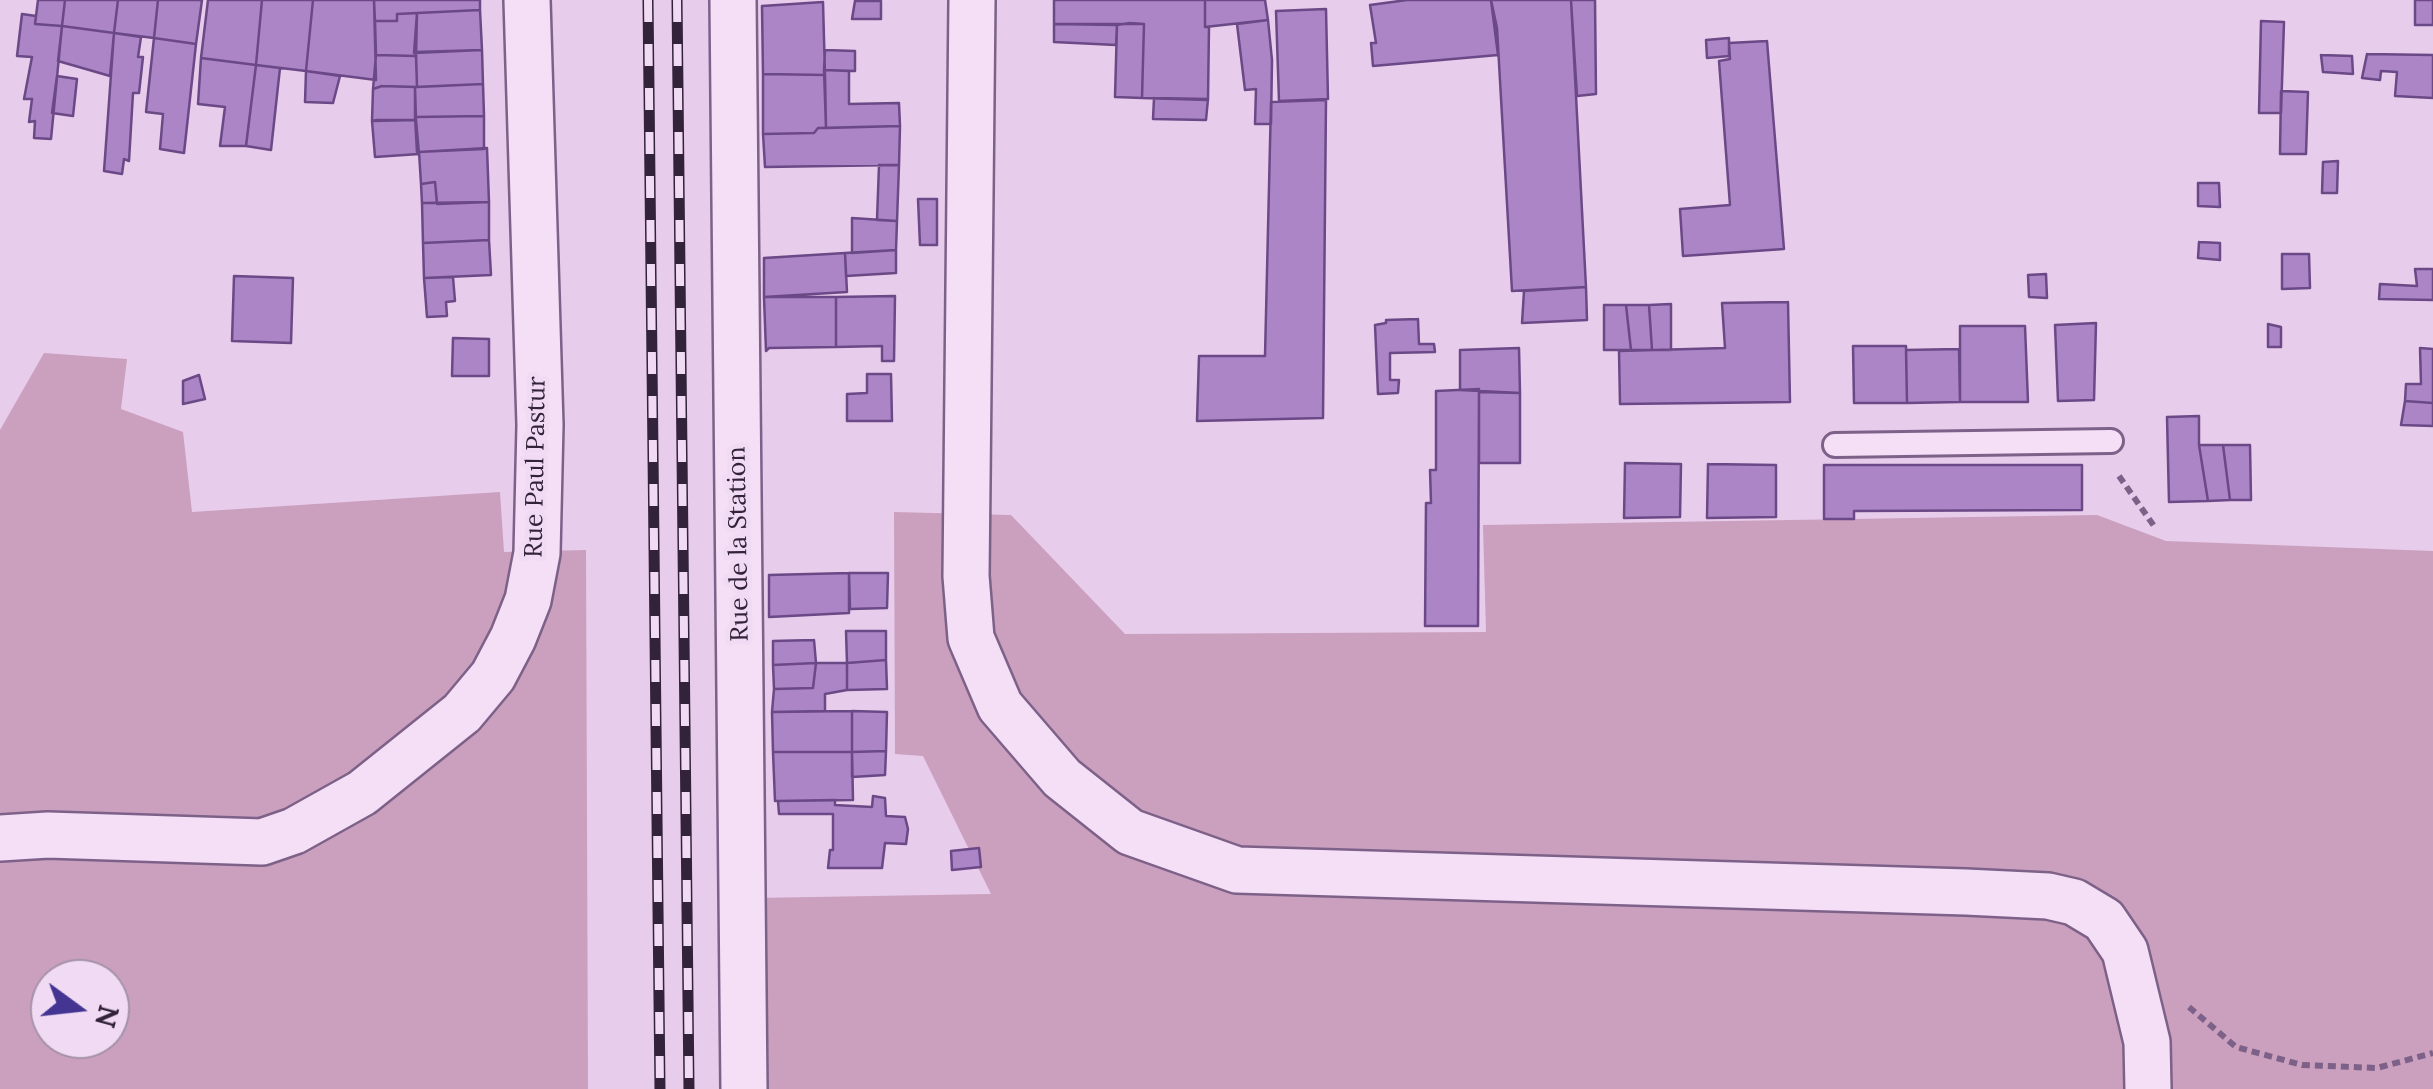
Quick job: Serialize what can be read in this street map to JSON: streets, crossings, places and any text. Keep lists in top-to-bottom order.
{
  "streets": {
    "street": ["Rue Paul Pastur", "Rue de la Station"]
  },
  "north": "right"
}
